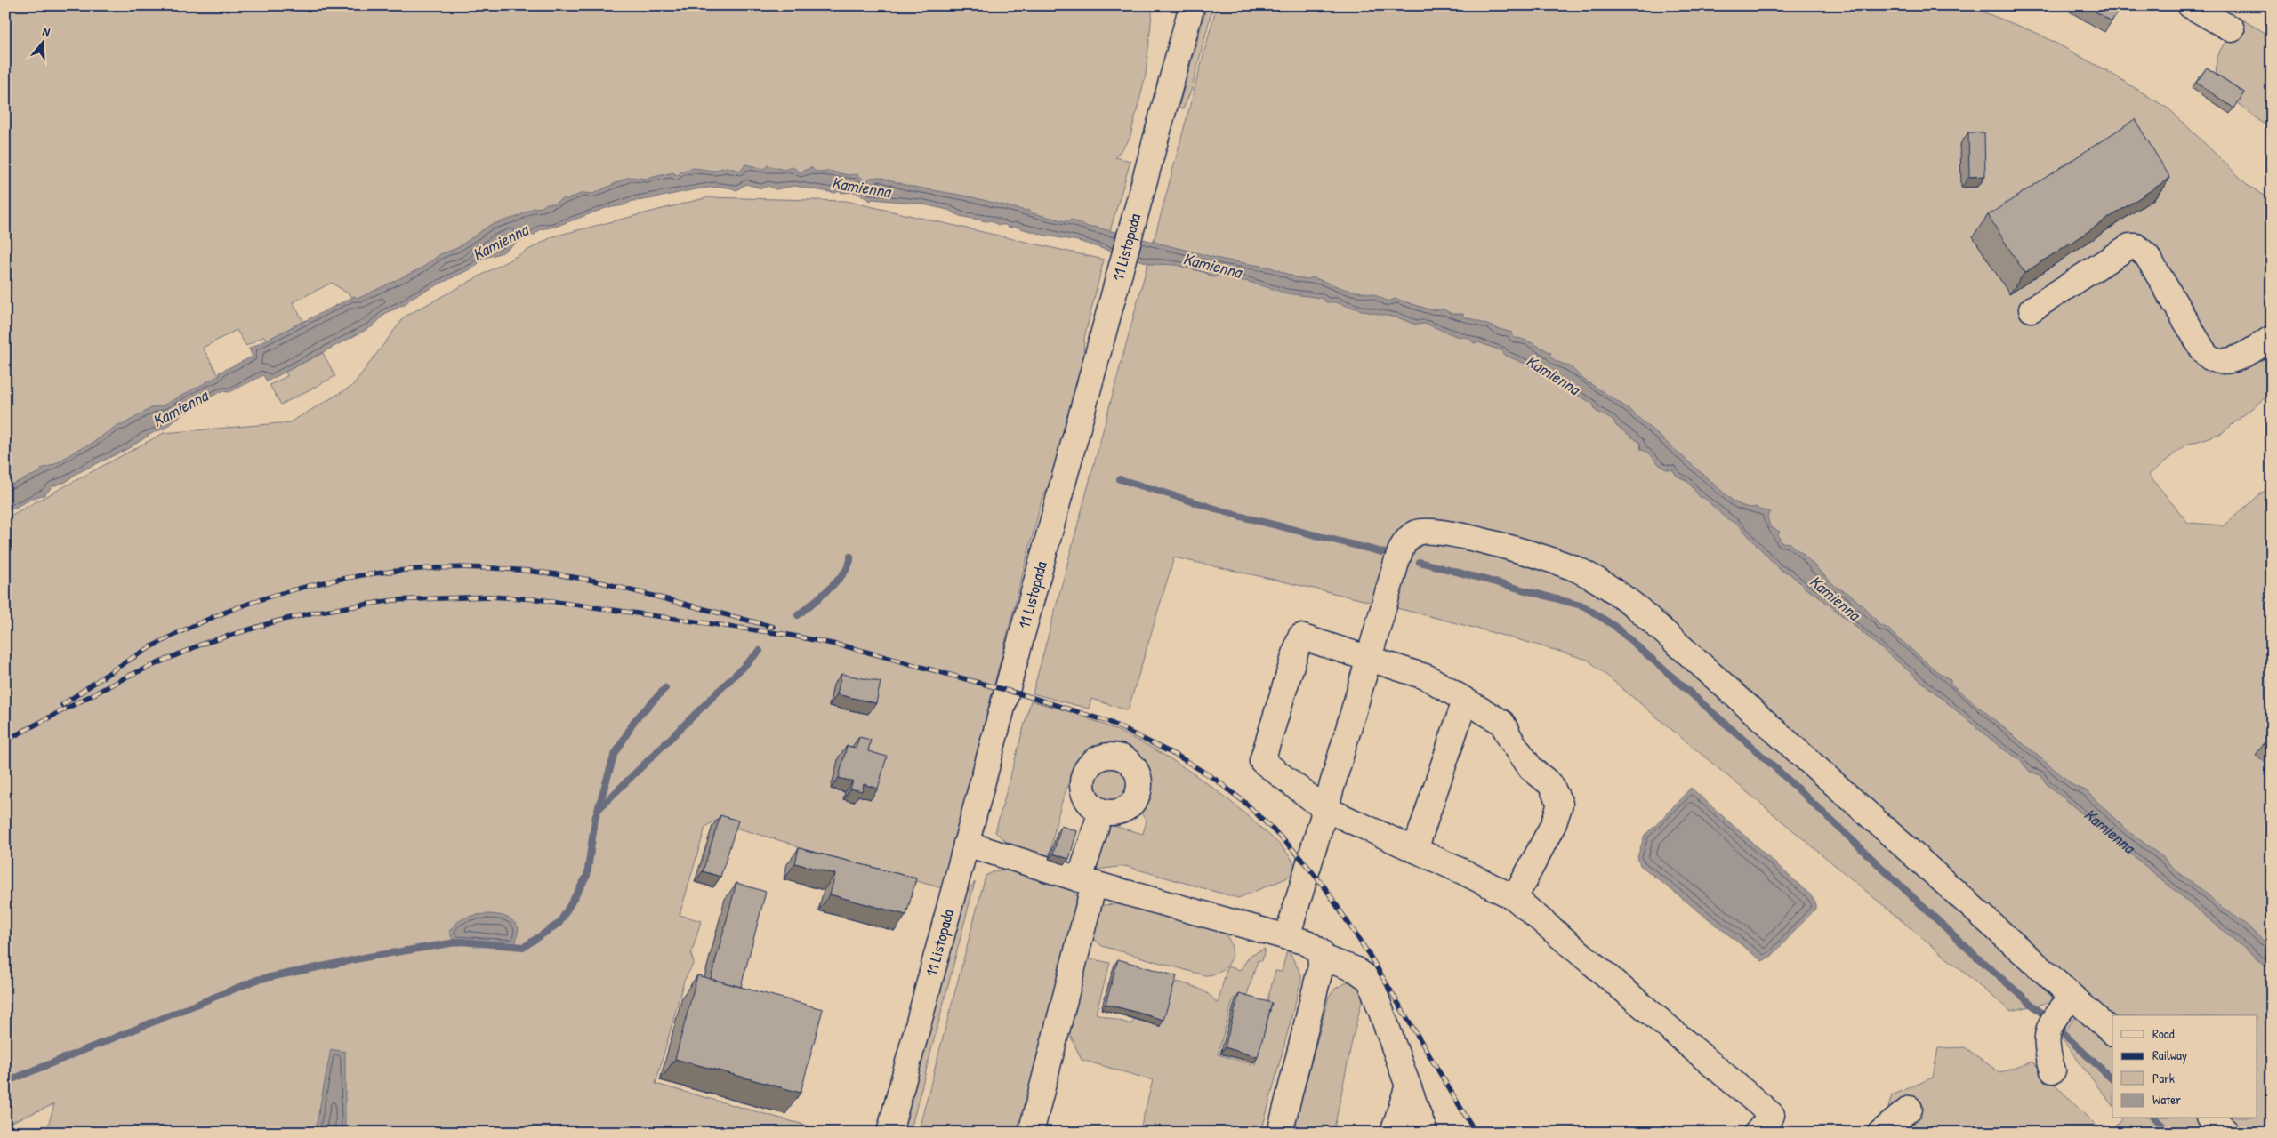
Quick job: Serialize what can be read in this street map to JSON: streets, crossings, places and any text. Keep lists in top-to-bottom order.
{
  "streets": {
    "street": ["11 Listopada"]
  },
  "water": ["Kamienna"],
  "legend": [
    "Road",
    "Railway",
    "Park",
    "Water"
  ],
  "north": "top"
}
